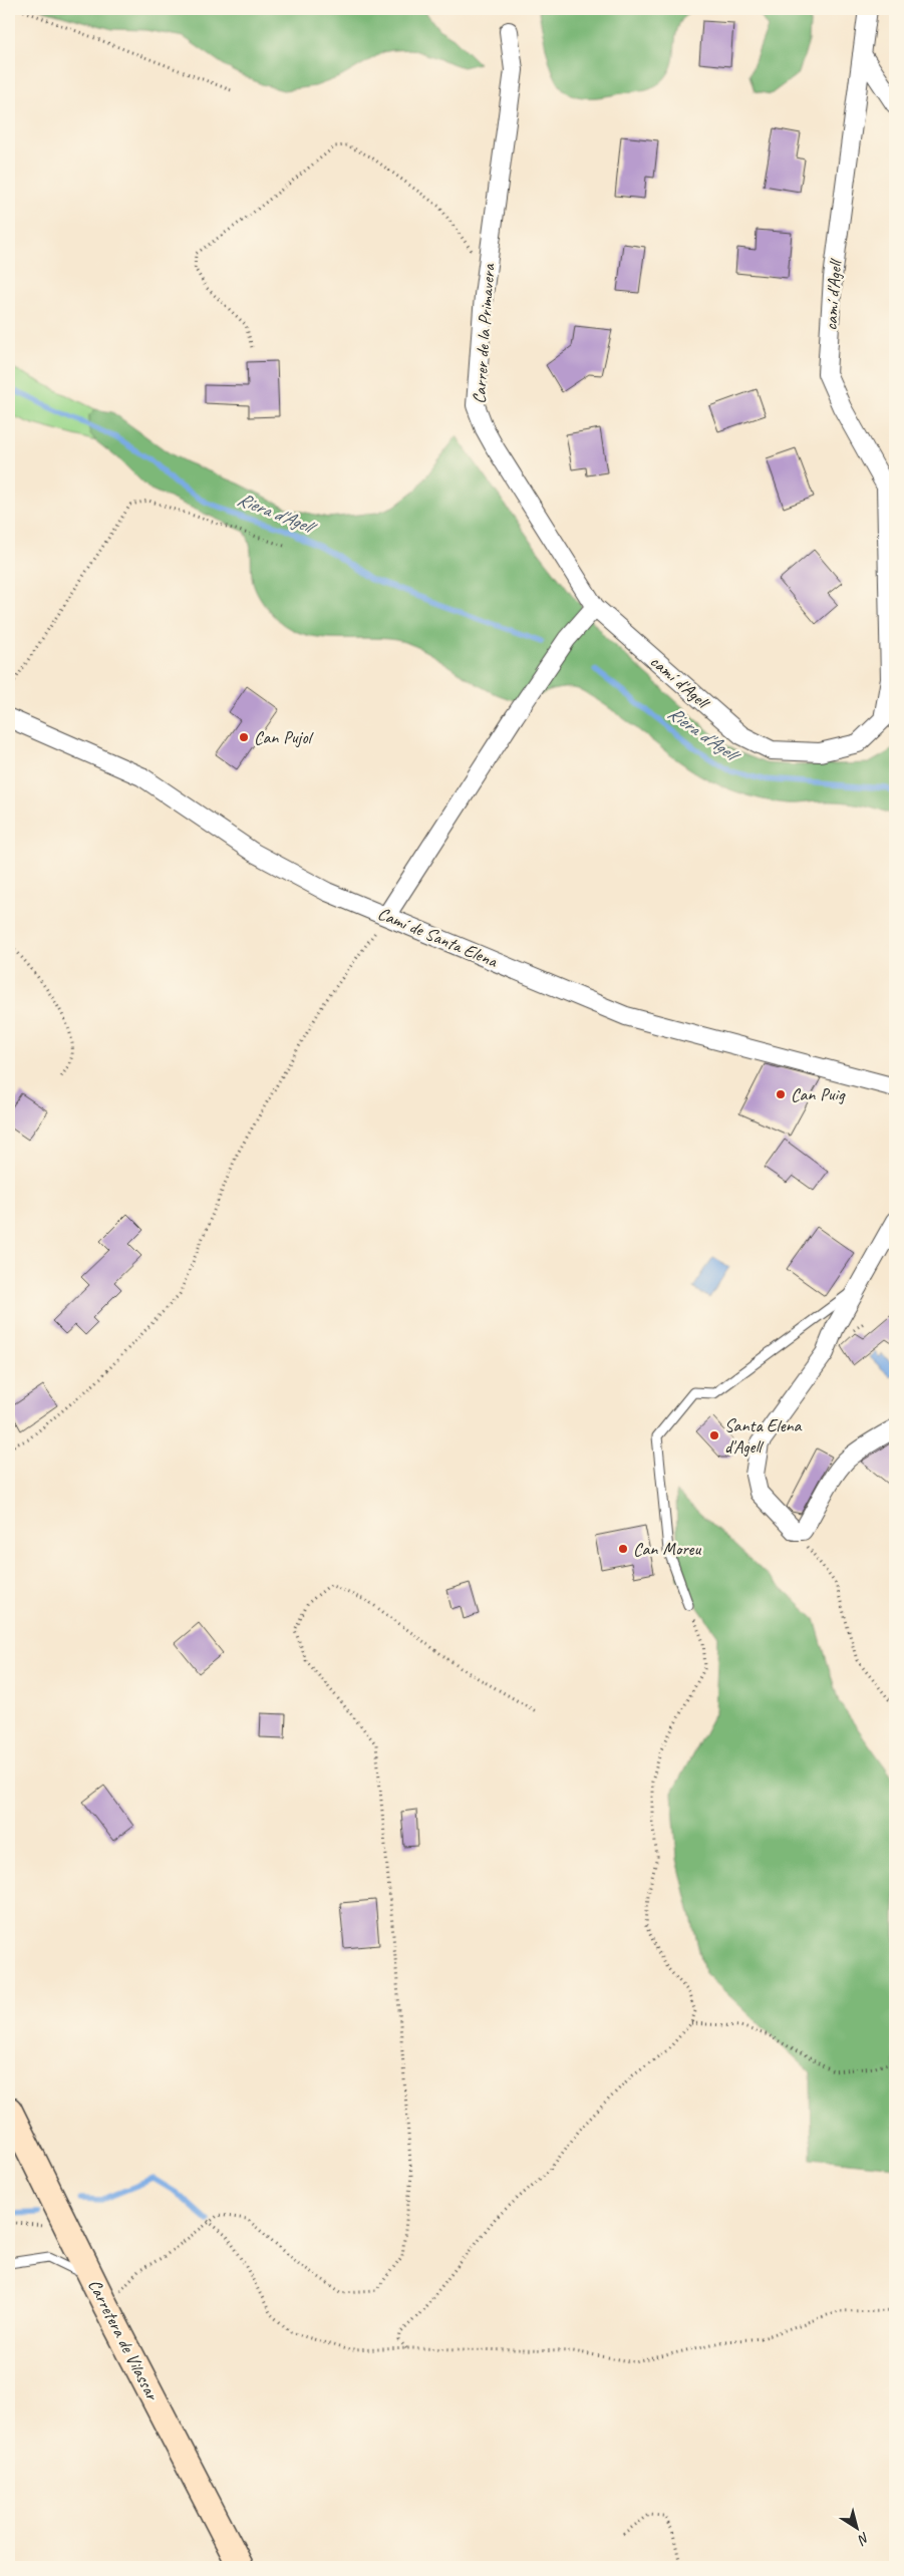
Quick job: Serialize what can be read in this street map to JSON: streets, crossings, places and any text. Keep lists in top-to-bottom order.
{
  "streets": {
    "street": [
      "camí d'Agell",
      "Carrer de la Primavera",
      "Camí de Santa Elena",
      "Carretera de Vilassar"
    ]
  },
  "crossings": [
    ["camí d'Agell", "Carrer de la Primavera"]
  ],
  "water": ["Riera d'Agell"],
  "places": [
    "Can Pujol",
    "Can Puig",
    "Santa Elena d'Agell",
    "Can Moreu"
  ],
  "north": "bottom right"
}
